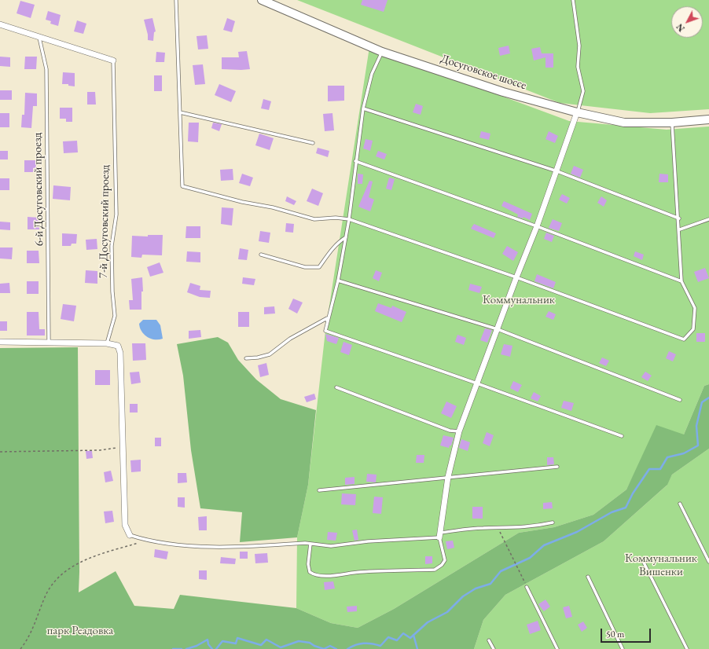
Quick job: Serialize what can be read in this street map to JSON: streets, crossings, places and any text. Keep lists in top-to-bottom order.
{
  "streets": {
    "main road": ["Досуговское шоссе"],
    "lane": ["6-й Досуговский проезд", "7-й Досуговский проезд"]
  },
  "parks": ["Коммунальник", "Коммунальник Вишенки", "парк Реадовка"],
  "scale_bar": "50 m",
  "north": "bottom left"
}
